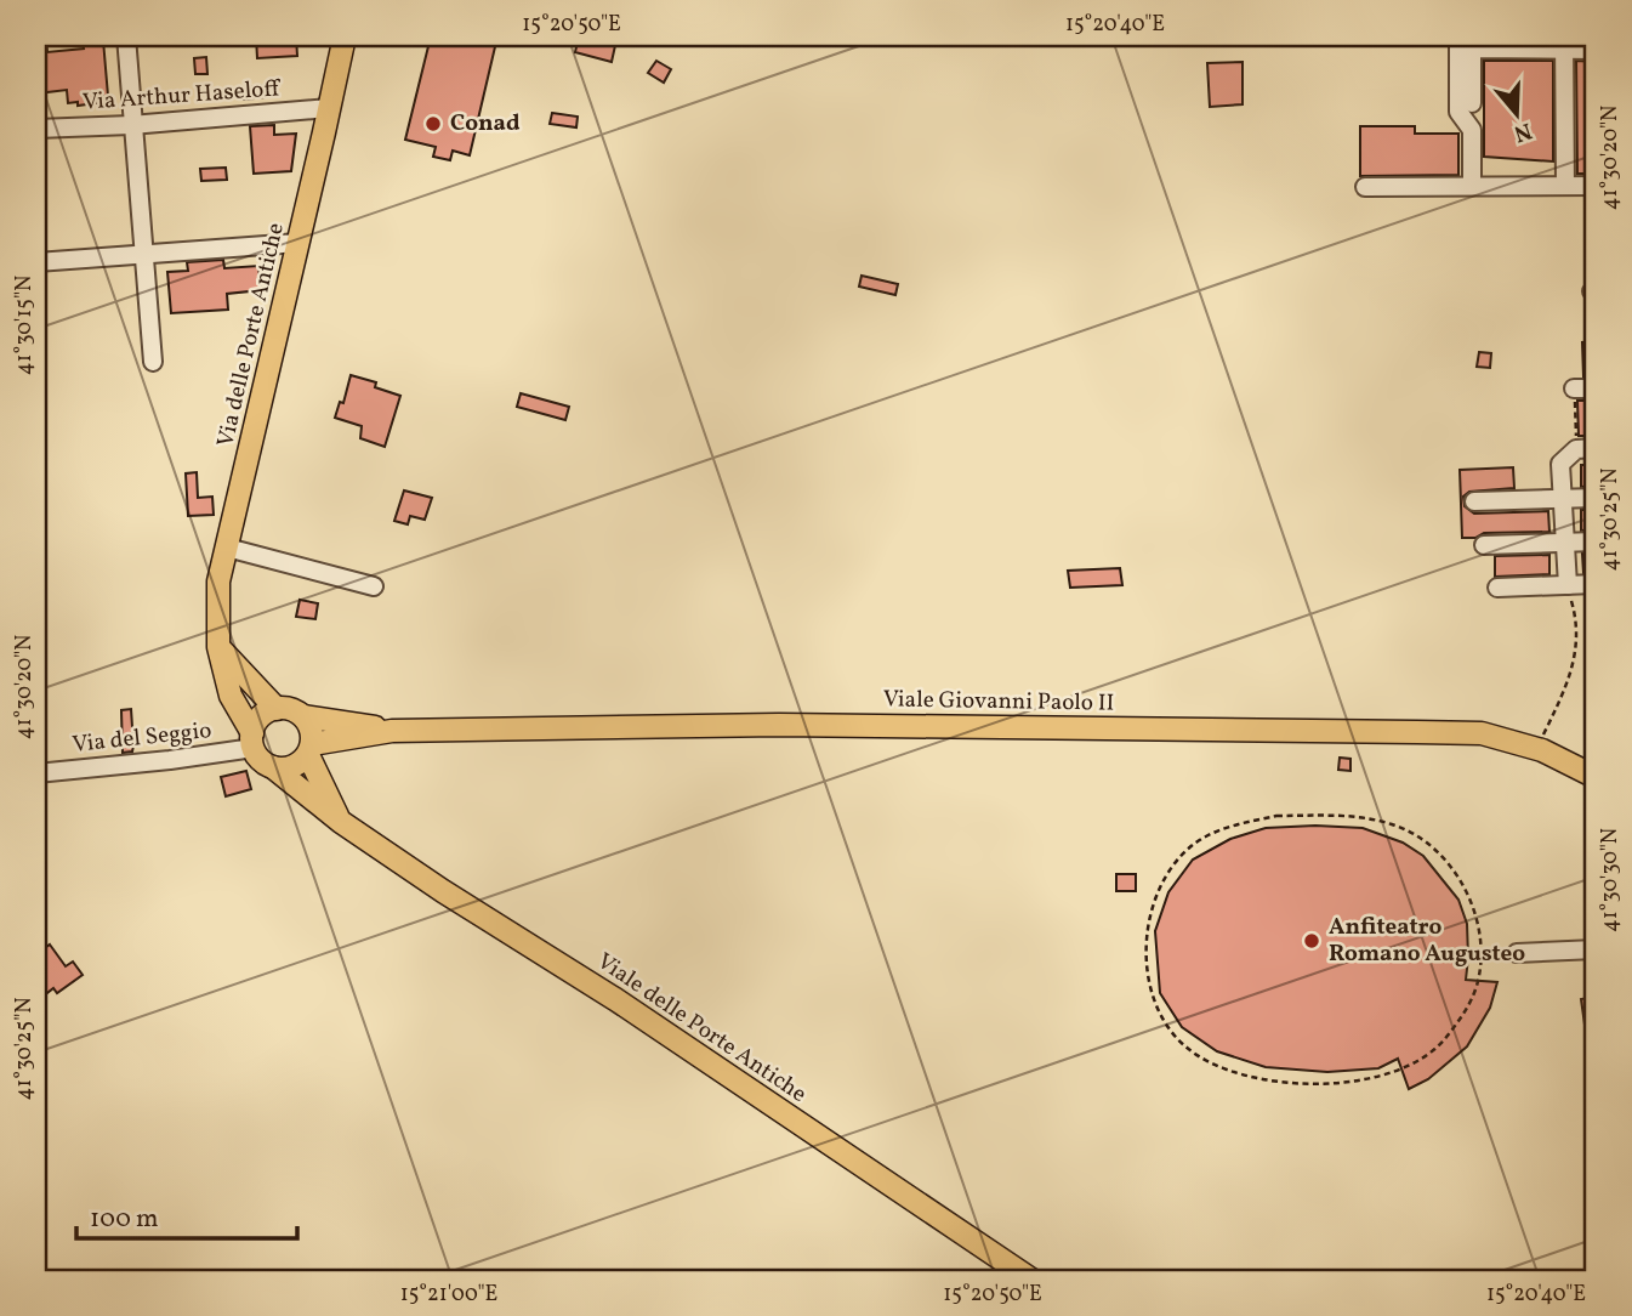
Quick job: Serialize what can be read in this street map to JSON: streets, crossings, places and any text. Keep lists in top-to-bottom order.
{
  "streets": {
    "main road": ["Via delle Porte Antiche", "Viale Giovanni Paolo II", "Viale delle Porte Antiche"],
    "street": ["Via Arthur Haseloff", "Via del Seggio"]
  },
  "crossings": [
    ["Via Arthur Haseloff", "Via delle Porte Antiche"],
    ["Via delle Porte Antiche", "Via del Seggio"],
    ["Via delle Porte Antiche", "Viale delle Porte Antiche"],
    ["Via del Seggio", "Viale delle Porte Antiche"]
  ],
  "places": ["Conad", "Anfiteatro Romano Augusteo"],
  "scale_bar": "100 m",
  "north": "bottom",
  "coordinates": [
    "15°20'50\"E",
    "15°20'40\"E",
    "41°30'20\"N",
    "41°30'15\"N",
    "41°30'25\"N",
    "41°30'30\"N",
    "15°21'00\"E"
  ]
}
